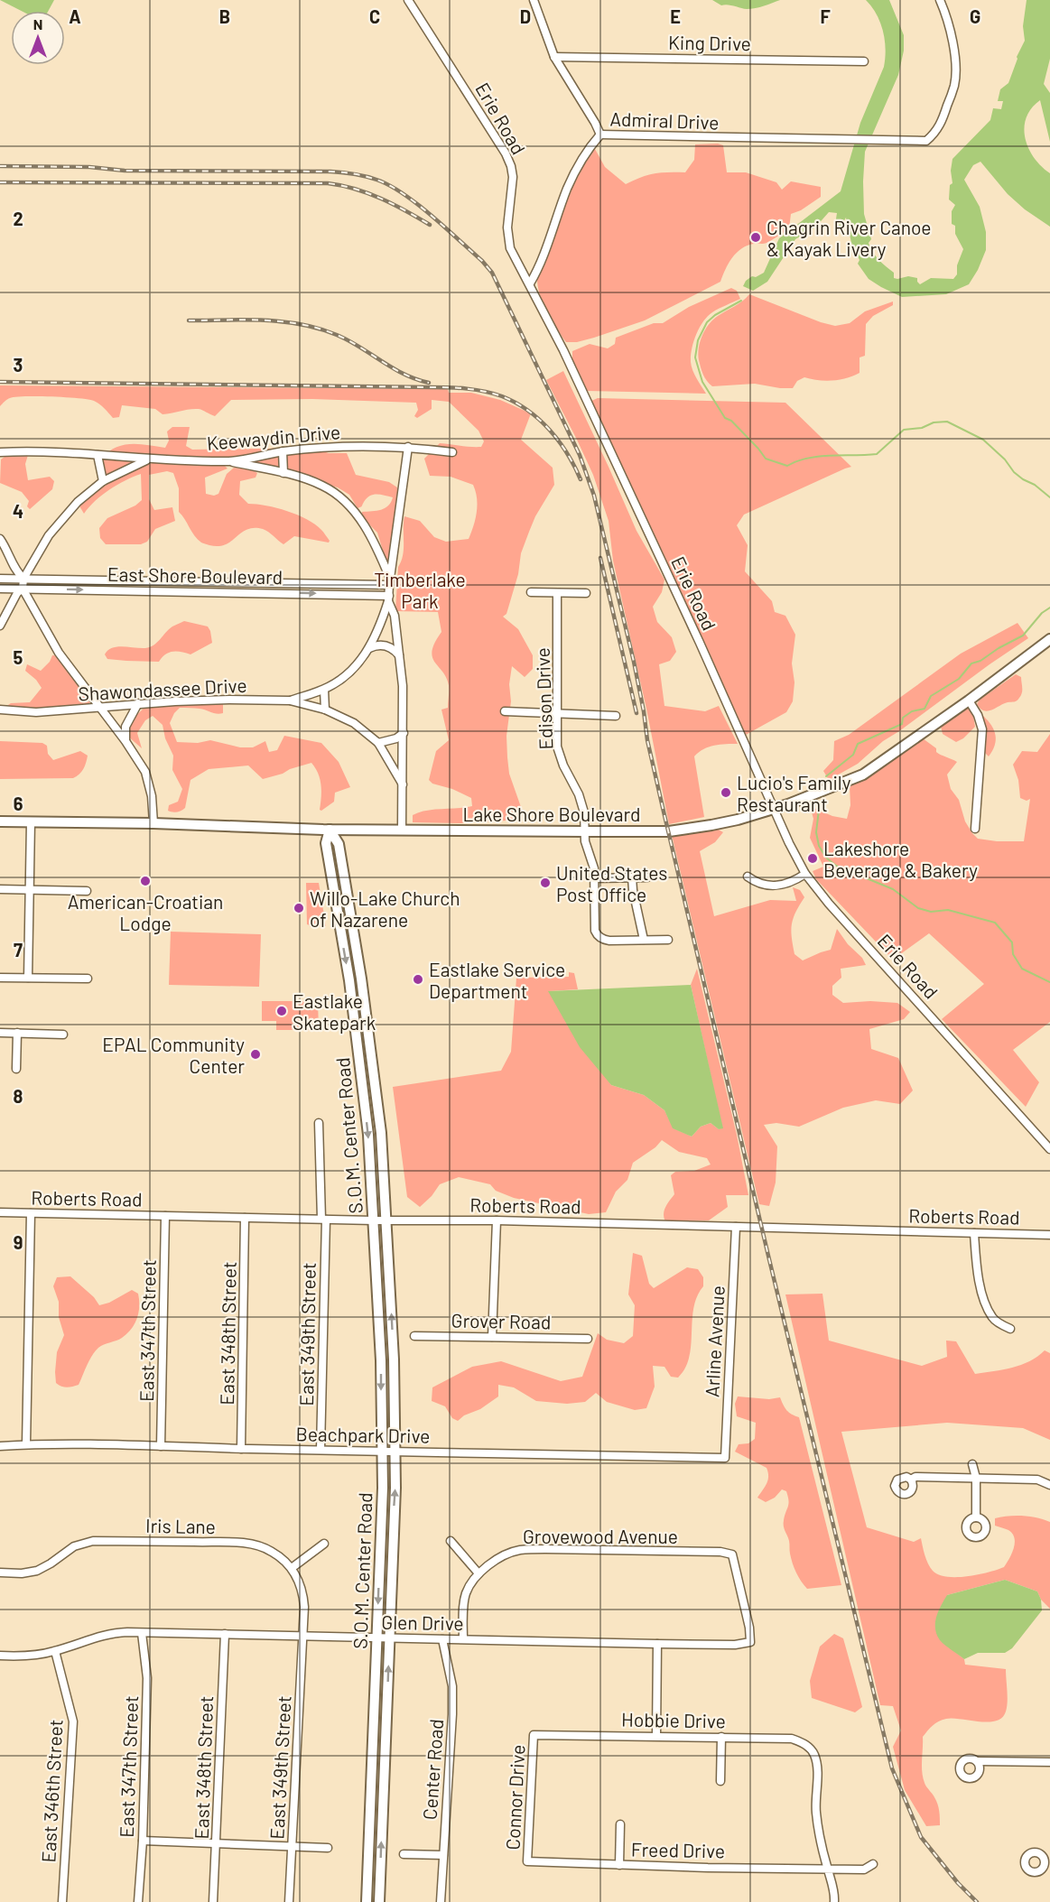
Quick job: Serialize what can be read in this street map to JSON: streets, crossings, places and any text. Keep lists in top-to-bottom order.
{
  "streets": {
    "main road": ["Lake Shore Boulevard", "S.O.M. Center Road"],
    "street": [
      "King Drive",
      "Erie Road",
      "Admiral Drive",
      "Keewaydin Drive",
      "East Shore Boulevard",
      "Shawondassee Drive",
      "Edison Drive",
      "Roberts Road",
      "Grover Road",
      "East 347th Street",
      "East 348th Street",
      "East 349th Street",
      "Arline Avenue",
      "Beachpark Drive",
      "Iris Lane",
      "Grovewood Avenue",
      "Glen Drive",
      "Hobbie Drive",
      "Center Road",
      "East 346th Street",
      "Connor Drive",
      "Freed Drive"
    ]
  },
  "crossings": [
    ["King Drive", "Admiral Drive"],
    ["Erie Road", "Lake Shore Boulevard"],
    ["Edison Drive", "Lake Shore Boulevard"],
    ["Lake Shore Boulevard", "S.O.M. Center Road"],
    ["S.O.M. Center Road", "Roberts Road"],
    ["S.O.M. Center Road", "Beachpark Drive"],
    ["S.O.M. Center Road", "Glen Drive"],
    ["Roberts Road", "East 347th Street"],
    ["Roberts Road", "East 348th Street"],
    ["Roberts Road", "East 349th Street"],
    ["Roberts Road", "Arline Avenue"],
    ["East 347th Street", "Beachpark Drive"],
    ["East 347th Street", "Glen Drive"],
    ["East 348th Street", "Beachpark Drive"],
    ["East 348th Street", "Glen Drive"],
    ["East 349th Street", "Beachpark Drive"],
    ["East 349th Street", "Iris Lane"],
    ["East 349th Street", "Glen Drive"],
    ["Arline Avenue", "Beachpark Drive"],
    ["Iris Lane", "Glen Drive"],
    ["Grovewood Avenue", "Glen Drive"],
    ["Glen Drive", "Center Road"],
    ["Glen Drive", "East 346th Street"],
    ["Hobbie Drive", "Connor Drive"],
    ["Hobbie Drive", "Freed Drive"],
    ["Connor Drive", "Freed Drive"]
  ],
  "parks": ["Timberlake Park"],
  "places": [
    "Chagrin River Canoe & Kayak Livery",
    "Lucio's Family Restaurant",
    "Lakeshore Beverage & Bakery",
    "American-Croatian Lodge",
    "United States Post Office",
    "Willo-Lake Church of Nazarene",
    "Eastlake Service Department",
    "Eastlake Skatepark",
    "EPAL Community Center"
  ],
  "north": "top",
  "grid": {
    "columns": [
      "A",
      "B",
      "C",
      "D",
      "E",
      "F",
      "G"
    ],
    "rows": [
      "2",
      "3",
      "4",
      "5",
      "6",
      "7",
      "8",
      "9"
    ]
  }
}
